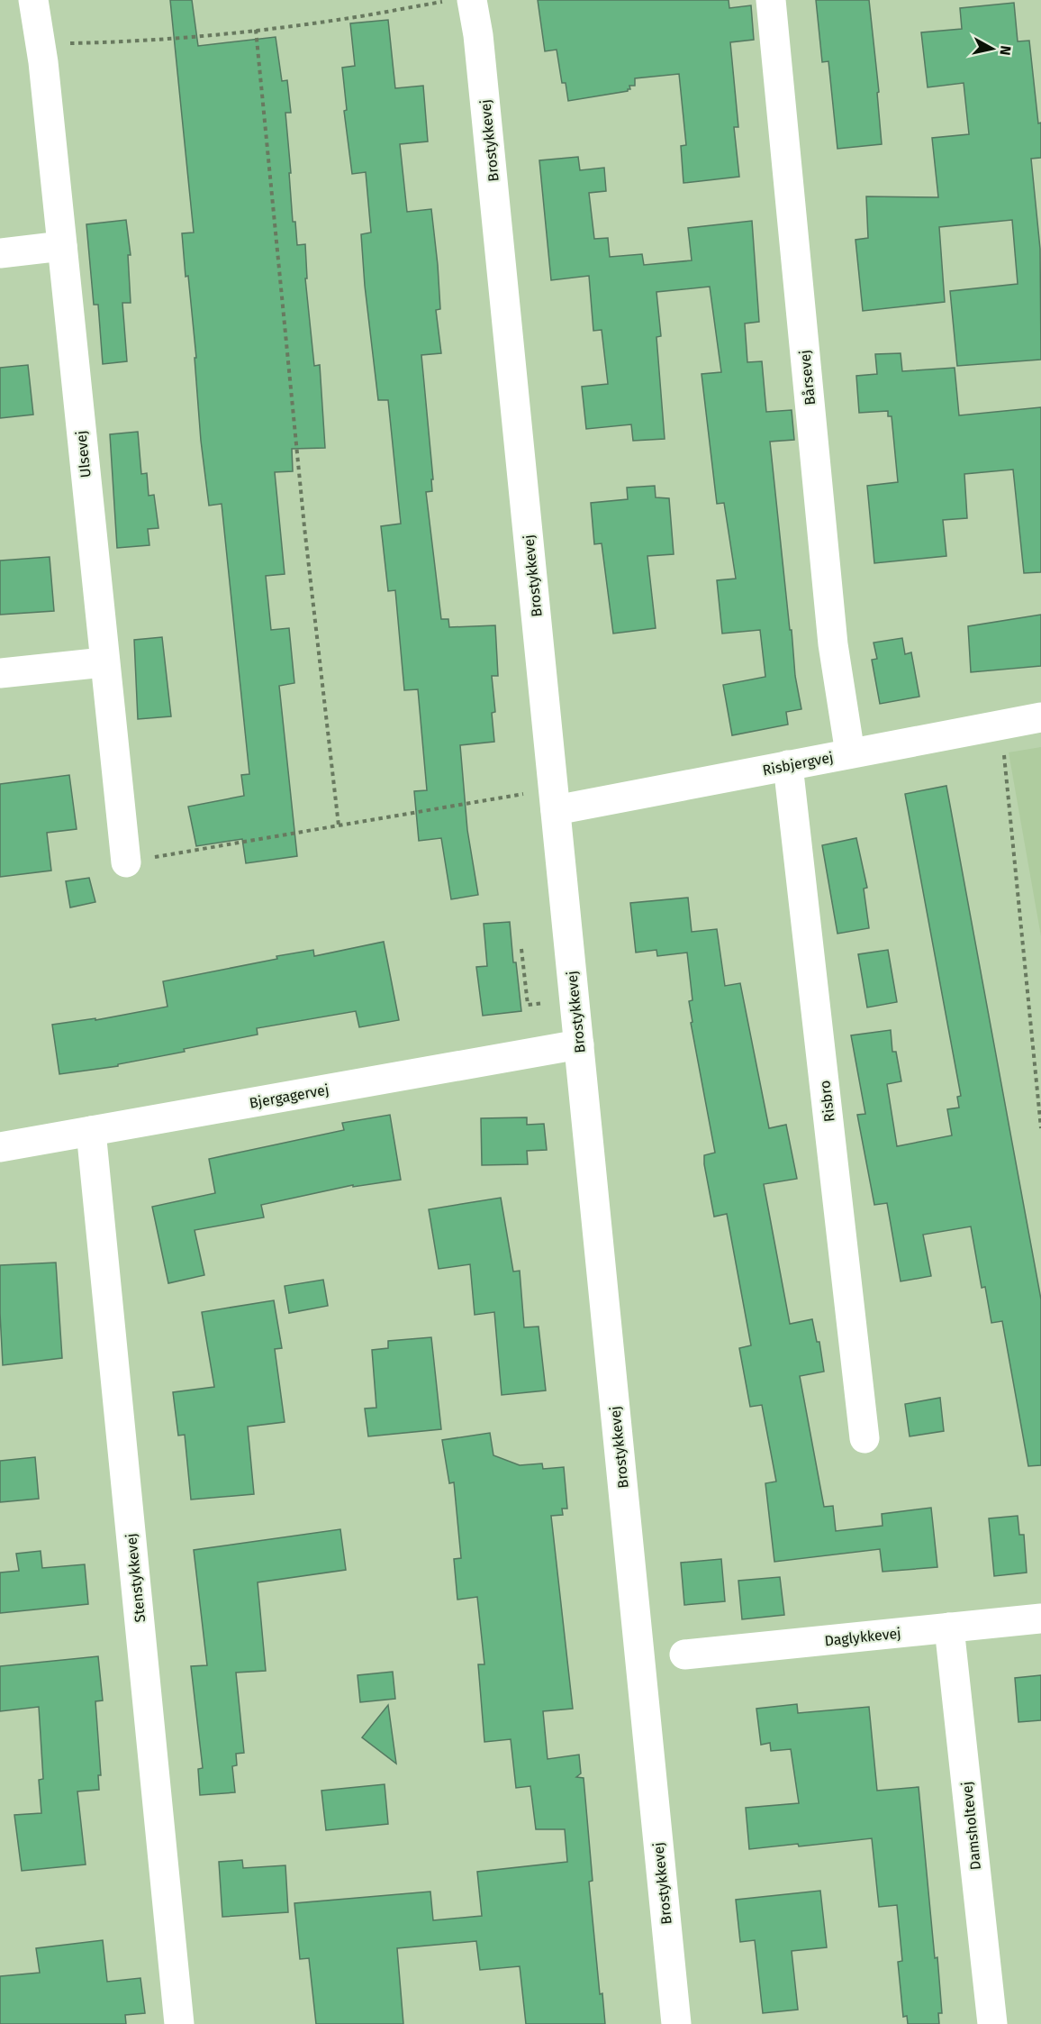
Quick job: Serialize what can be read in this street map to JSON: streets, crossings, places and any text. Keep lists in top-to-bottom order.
{
  "streets": {
    "street": [
      "Brostykkevej",
      "Bårsevej",
      "Ulsevej",
      "Risbjergvej",
      "Bjergagervej",
      "Risbro",
      "Stenstykkevej",
      "Daglykkevej",
      "Damsholtevej"
    ]
  },
  "crossings": [
    ["Brostykkevej", "Risbjergvej"],
    ["Brostykkevej", "Bjergagervej"],
    ["Bårsevej", "Risbjergvej"],
    ["Risbjergvej", "Risbro"],
    ["Bjergagervej", "Stenstykkevej"],
    ["Daglykkevej", "Damsholtevej"]
  ],
  "north": "right"
}
